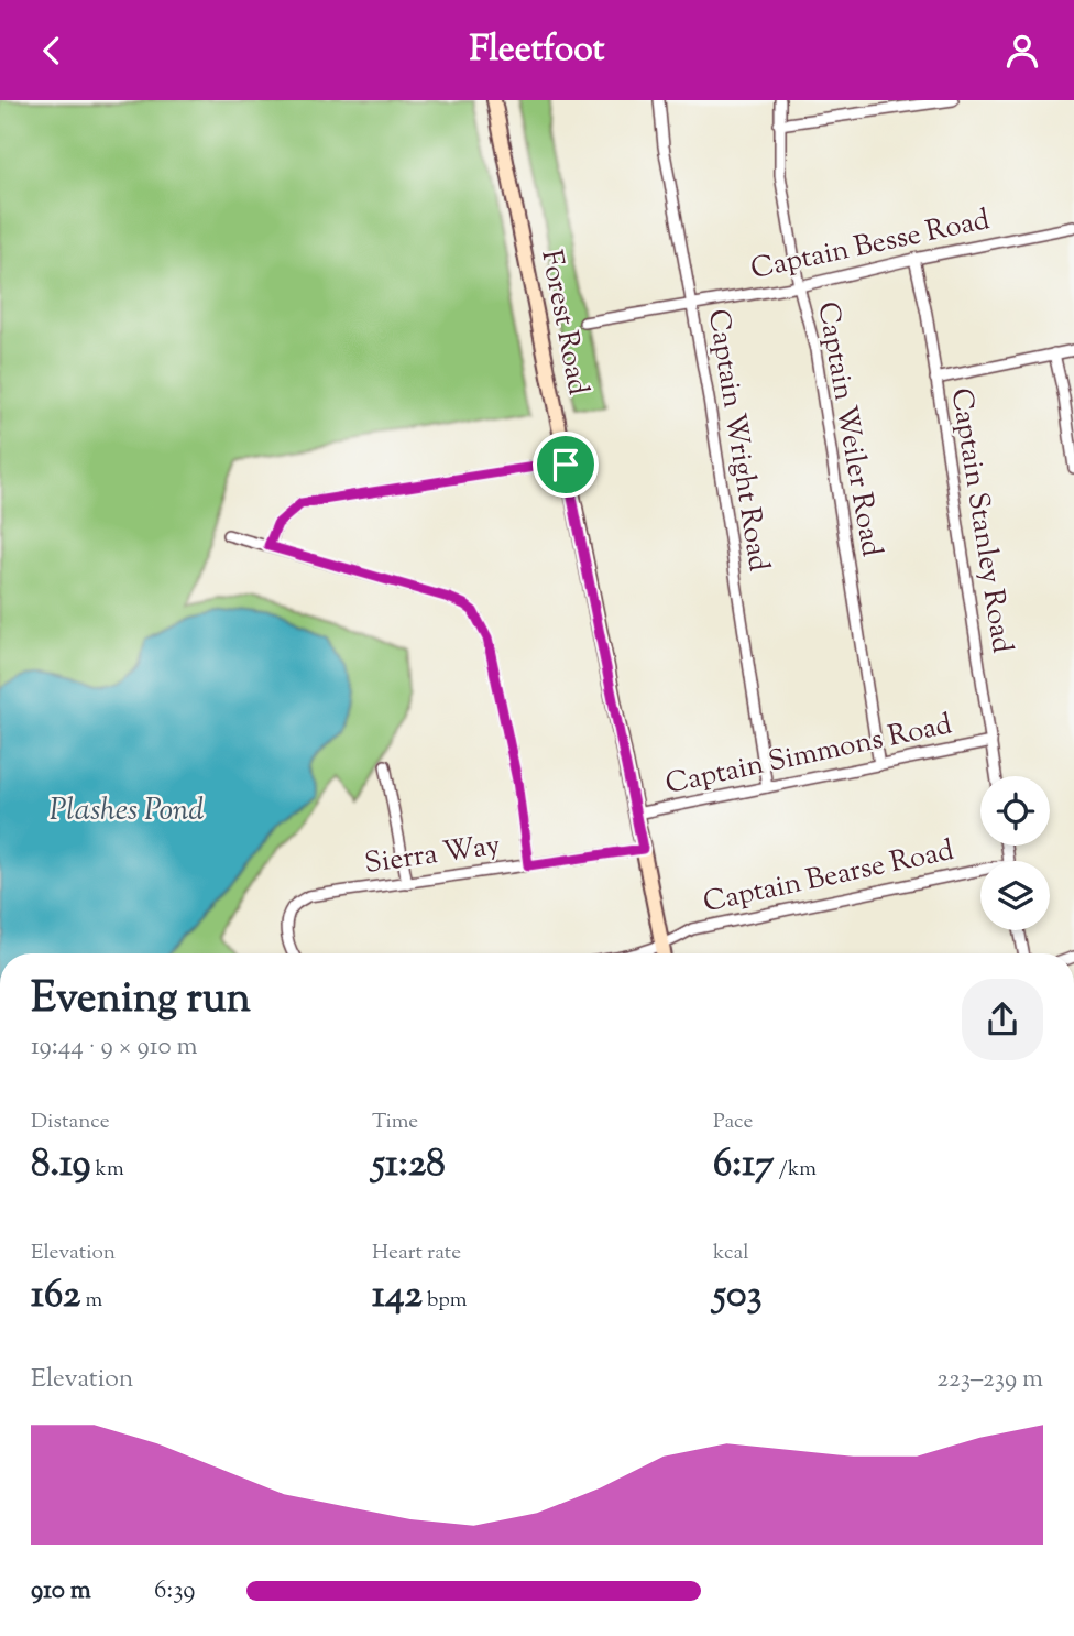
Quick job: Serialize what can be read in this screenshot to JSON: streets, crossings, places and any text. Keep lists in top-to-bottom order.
{
  "streets": {
    "main road": ["Forest Road"],
    "street": [
      "Captain Besse Road",
      "Captain Weiler Road",
      "Captain Wright Road",
      "Captain Stanley Road",
      "Captain Simmons Road",
      "Sierra Way",
      "Captain Bearse Road"
    ]
  },
  "crossings": [
    ["Captain Besse Road", "Captain Weiler Road"],
    ["Captain Besse Road", "Captain Wright Road"],
    ["Captain Besse Road", "Captain Stanley Road"],
    ["Forest Road", "Captain Simmons Road"],
    ["Forest Road", "Sierra Way"],
    ["Forest Road", "Captain Bearse Road"],
    ["Captain Weiler Road", "Captain Simmons Road"],
    ["Captain Wright Road", "Captain Simmons Road"],
    ["Captain Stanley Road", "Captain Simmons Road"]
  ],
  "water": ["Plashes Pond"],
  "page": {
    "header": "Fleetfoot",
    "heading": ["Evening run", "19:44 · 9 × 910 m"],
    "stats": [
      ["Distance", "8.19 km"],
      ["Time", "51:28"],
      ["Pace", "6:17 /km"],
      ["Elevation", "162 m"],
      ["Heart rate", "142 bpm"],
      ["kcal", "503"]
    ],
    "chart": ["Elevation", "223–239 m"],
    "list": [
      {
        "name": "910 m",
        "note": "6:39"
      }
    ]
  }
}
